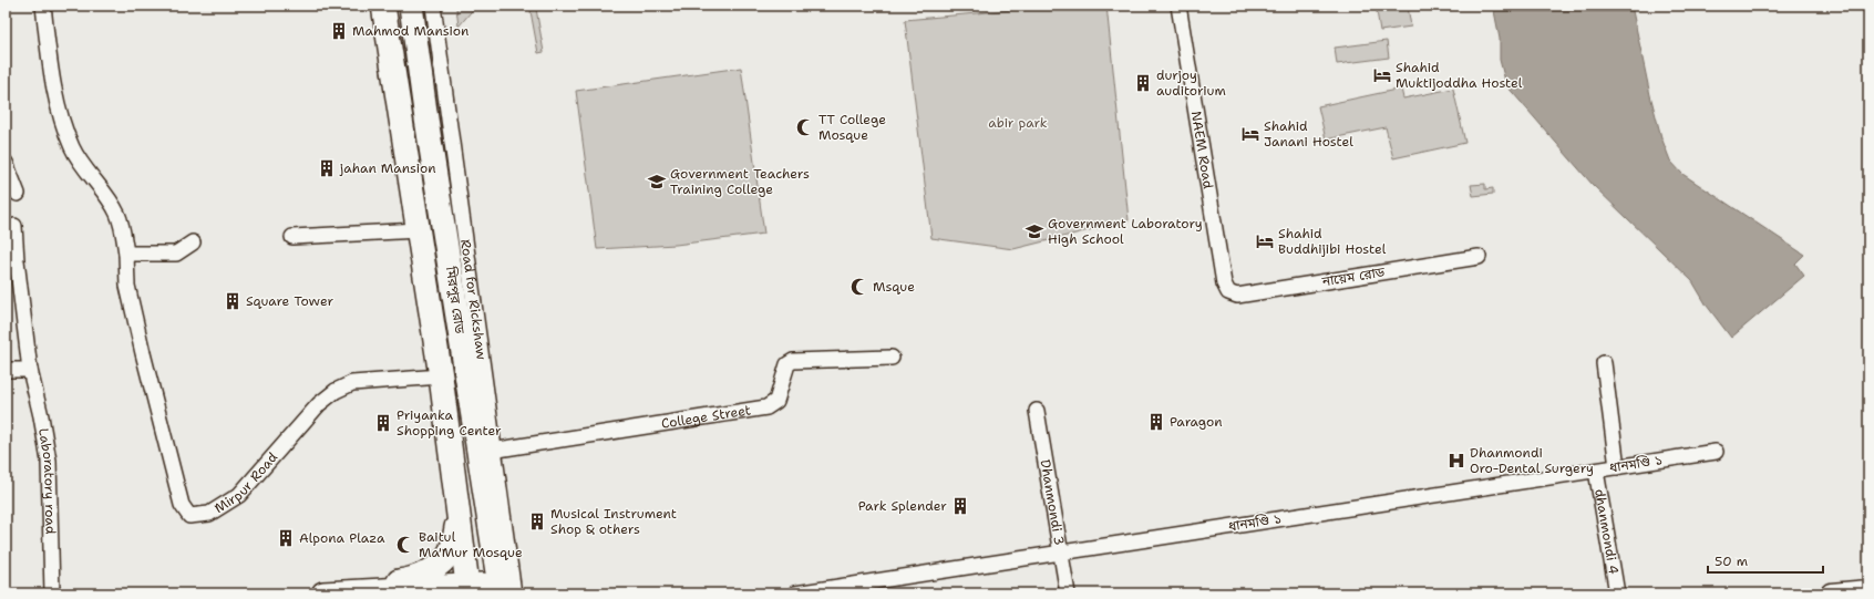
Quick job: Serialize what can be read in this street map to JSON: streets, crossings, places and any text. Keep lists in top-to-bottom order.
{
  "streets": {
    "highway": ["মিরপুর রোড"],
    "street": [
      "NAEM Road",
      "নায়েম রোড",
      "Road for Rickshaw",
      "College Street",
      "ধানমণ্ডি ১",
      "Laboratory road",
      "Mirpur Road",
      "Dhanmondi 3",
      "dhanmondi 4"
    ]
  },
  "crossings": [
    ["NAEM Road", "নায়েম রোড"],
    ["মিরপুর রোড", "Road for Rickshaw"],
    ["মিরপুর রোড", "College Street"],
    ["মিরপুর রোড", "Mirpur Road"],
    ["Road for Rickshaw", "College Street"],
    ["ধানমণ্ডি ১", "Dhanmondi 3"],
    ["ধানমণ্ডি ১", "dhanmondi 4"]
  ],
  "parks": ["abir park"],
  "places": {
    "building": [
      "Mahmod Mansion",
      "durjoy auditorium",
      "jahan Mansion",
      "Square Tower",
      "Paragon",
      "Priyanka Shopping Center",
      "Park Splender",
      "Musical Instrument Shop & others",
      "Alpona Plaza"
    ],
    "hotel": ["Shahid Muktijoddha Hostel", "Shahid Janani Hostel", "Shahid Buddhijibi Hostel"],
    "mosque": ["TT College Mosque", "Msque", "Baitul Ma'Mur Mosque"],
    "school or university": ["Government Teachers Training College", "Government Laboratory High School"],
    "hospital": ["Dhanmondi Oro-Dental Surgery"]
  },
  "scale_bar": "50 m"
}
